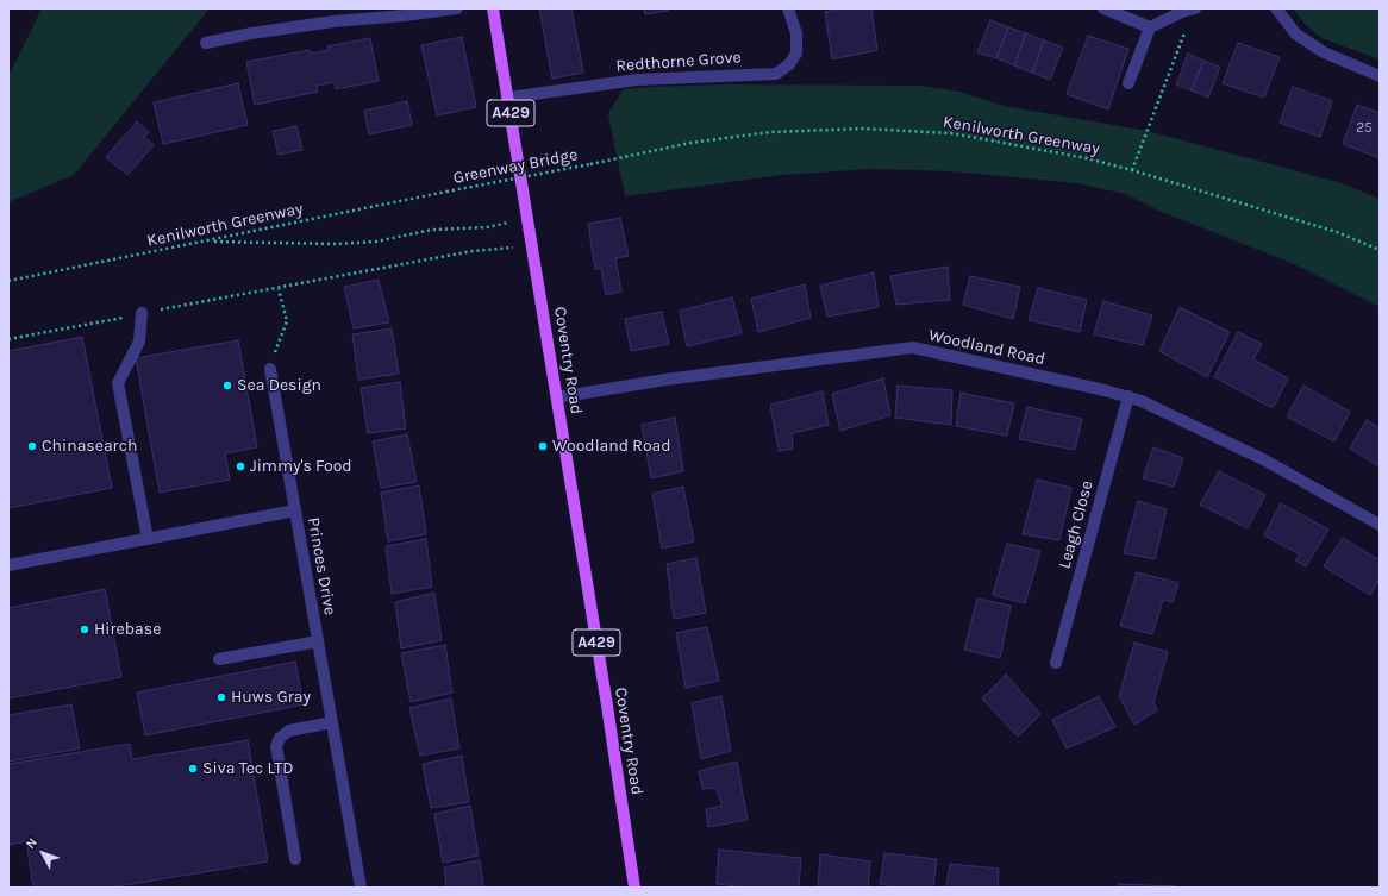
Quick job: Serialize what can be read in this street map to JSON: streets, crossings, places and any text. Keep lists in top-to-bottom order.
{
  "streets": {
    "main road": ["A429", "Coventry Road"],
    "street": [
      "Redthorne Grove",
      "Woodland Road",
      "Leagh Close",
      "Princes Drive"
    ],
    "path": ["Kenilworth Greenway", "Greenway Bridge"]
  },
  "crossings": [
    ["Redthorne Grove", "Coventry Road"],
    ["Kenilworth Greenway", "Greenway Bridge"],
    ["Woodland Road", "Coventry Road"],
    ["Woodland Road", "Leagh Close"]
  ],
  "places": [
    "Sea Design",
    "Chinasearch",
    "Woodland Road",
    "Jimmy's Food",
    "Hirebase",
    "Huws Gray",
    "Siva Tec LTD"
  ],
  "house_numbers": ["25"],
  "north": "top left"
}
